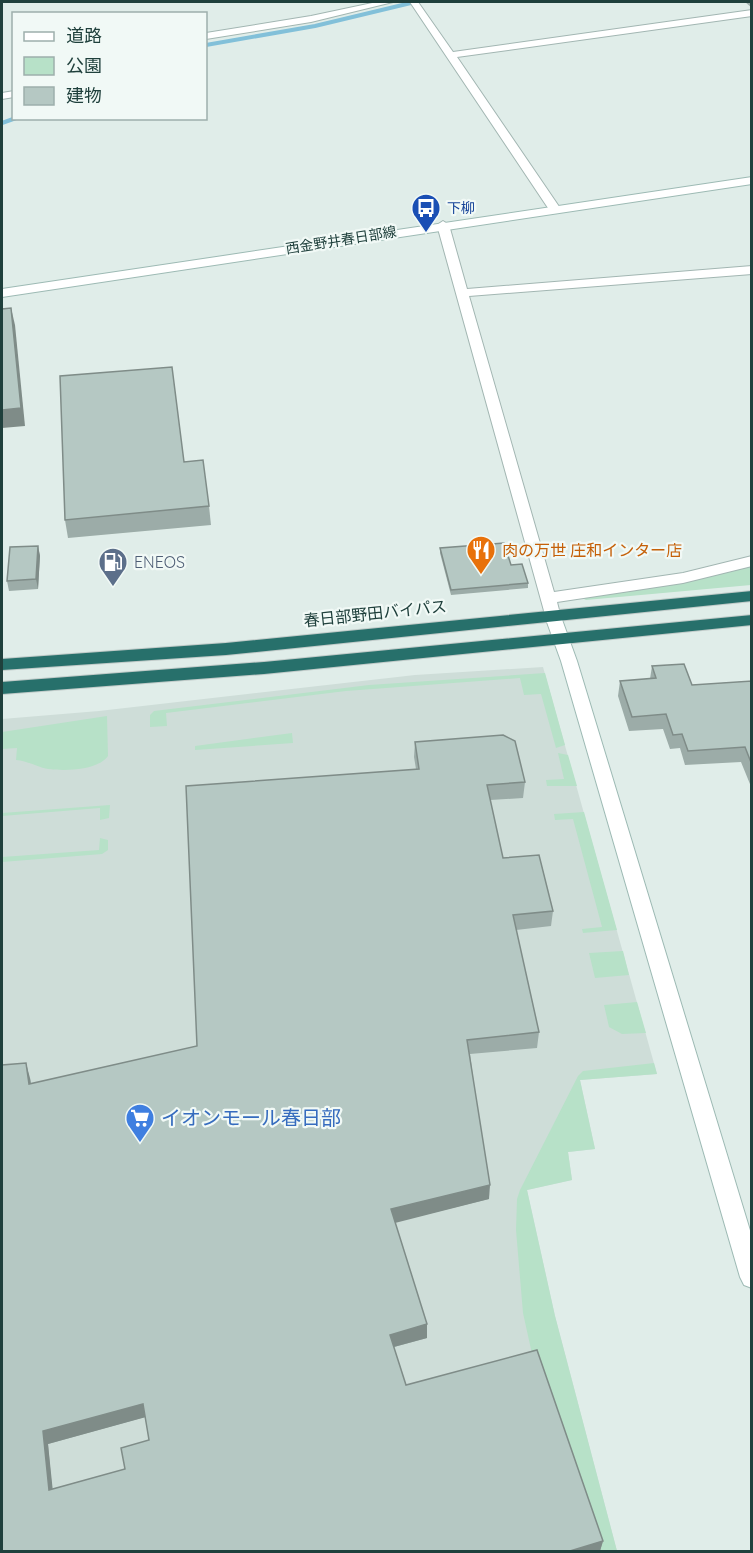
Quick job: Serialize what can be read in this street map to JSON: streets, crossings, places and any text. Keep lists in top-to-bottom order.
{
  "streets": {
    "highway": ["春日部野田バイパス"],
    "street": ["西金野井春日部線"]
  },
  "places": {
    "bus stop": ["下柳"],
    "restaurant": ["肉の万世 庄和インター店"],
    "fuel station": ["ENEOS"],
    "supermarket": ["イオンモール春日部"]
  },
  "legend": ["道路", "公園", "建物"]
}
